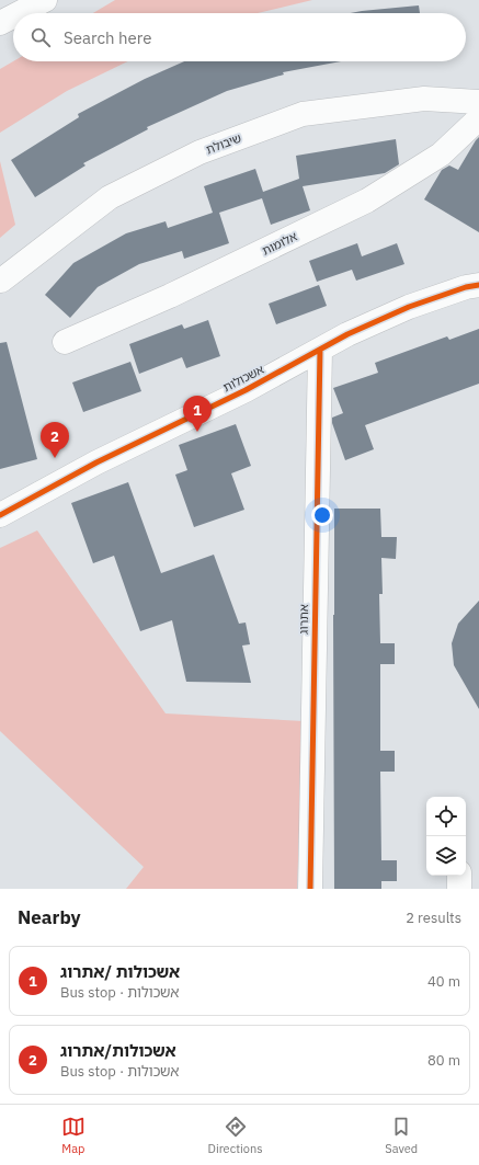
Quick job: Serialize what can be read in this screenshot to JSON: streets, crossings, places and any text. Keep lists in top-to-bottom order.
{
  "streets": {
    "street": [
      "שיבולת",
      "אלומות",
      "אשכולות",
      "אתרוג"
    ]
  },
  "crossings": [
    ["אשכולות", "אתרוג"]
  ],
  "page": {
    "search": "Search here",
    "pins": ["1", "2"],
    "heading": ["Nearby", "2 results"],
    "list": [
      {
        "mark": "1",
        "name": "אשכולות /אתרוג",
        "note": "Bus stop · אשכולות",
        "value": "40 m"
      },
      {
        "mark": "2",
        "name": "אשכולות/אתרוג",
        "note": "Bus stop · אשכולות",
        "value": "80 m"
      }
    ],
    "nav": ["Map", "Directions", "Saved"]
  }
}
